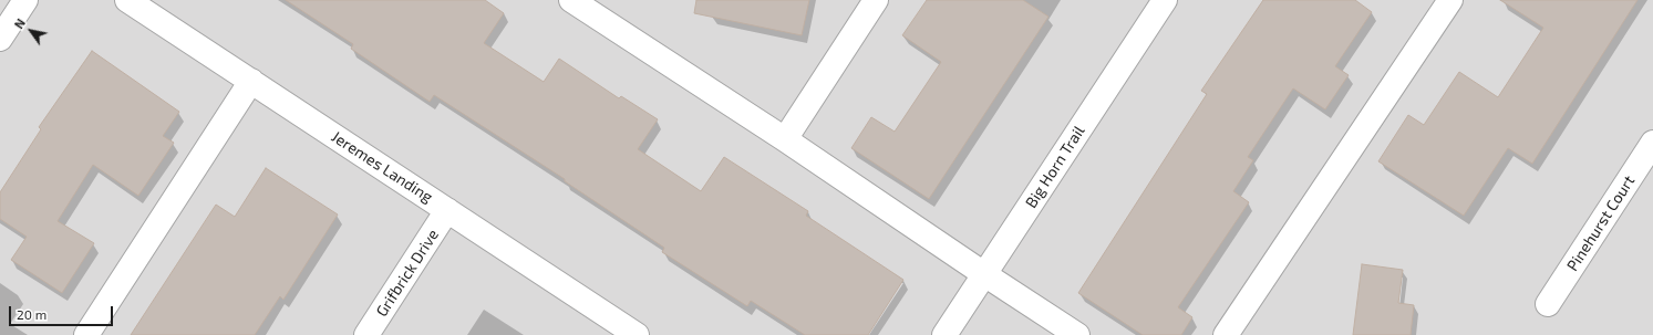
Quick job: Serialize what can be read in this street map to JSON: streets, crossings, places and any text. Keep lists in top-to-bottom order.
{
  "streets": {
    "street": [
      "Jeremes Landing",
      "Big Horn Trail",
      "Pinehurst Court",
      "Grifbrick Drive"
    ]
  },
  "crossings": [
    ["Jeremes Landing", "Grifbrick Drive"]
  ],
  "scale_bar": "20 m",
  "north": "top left"
}
